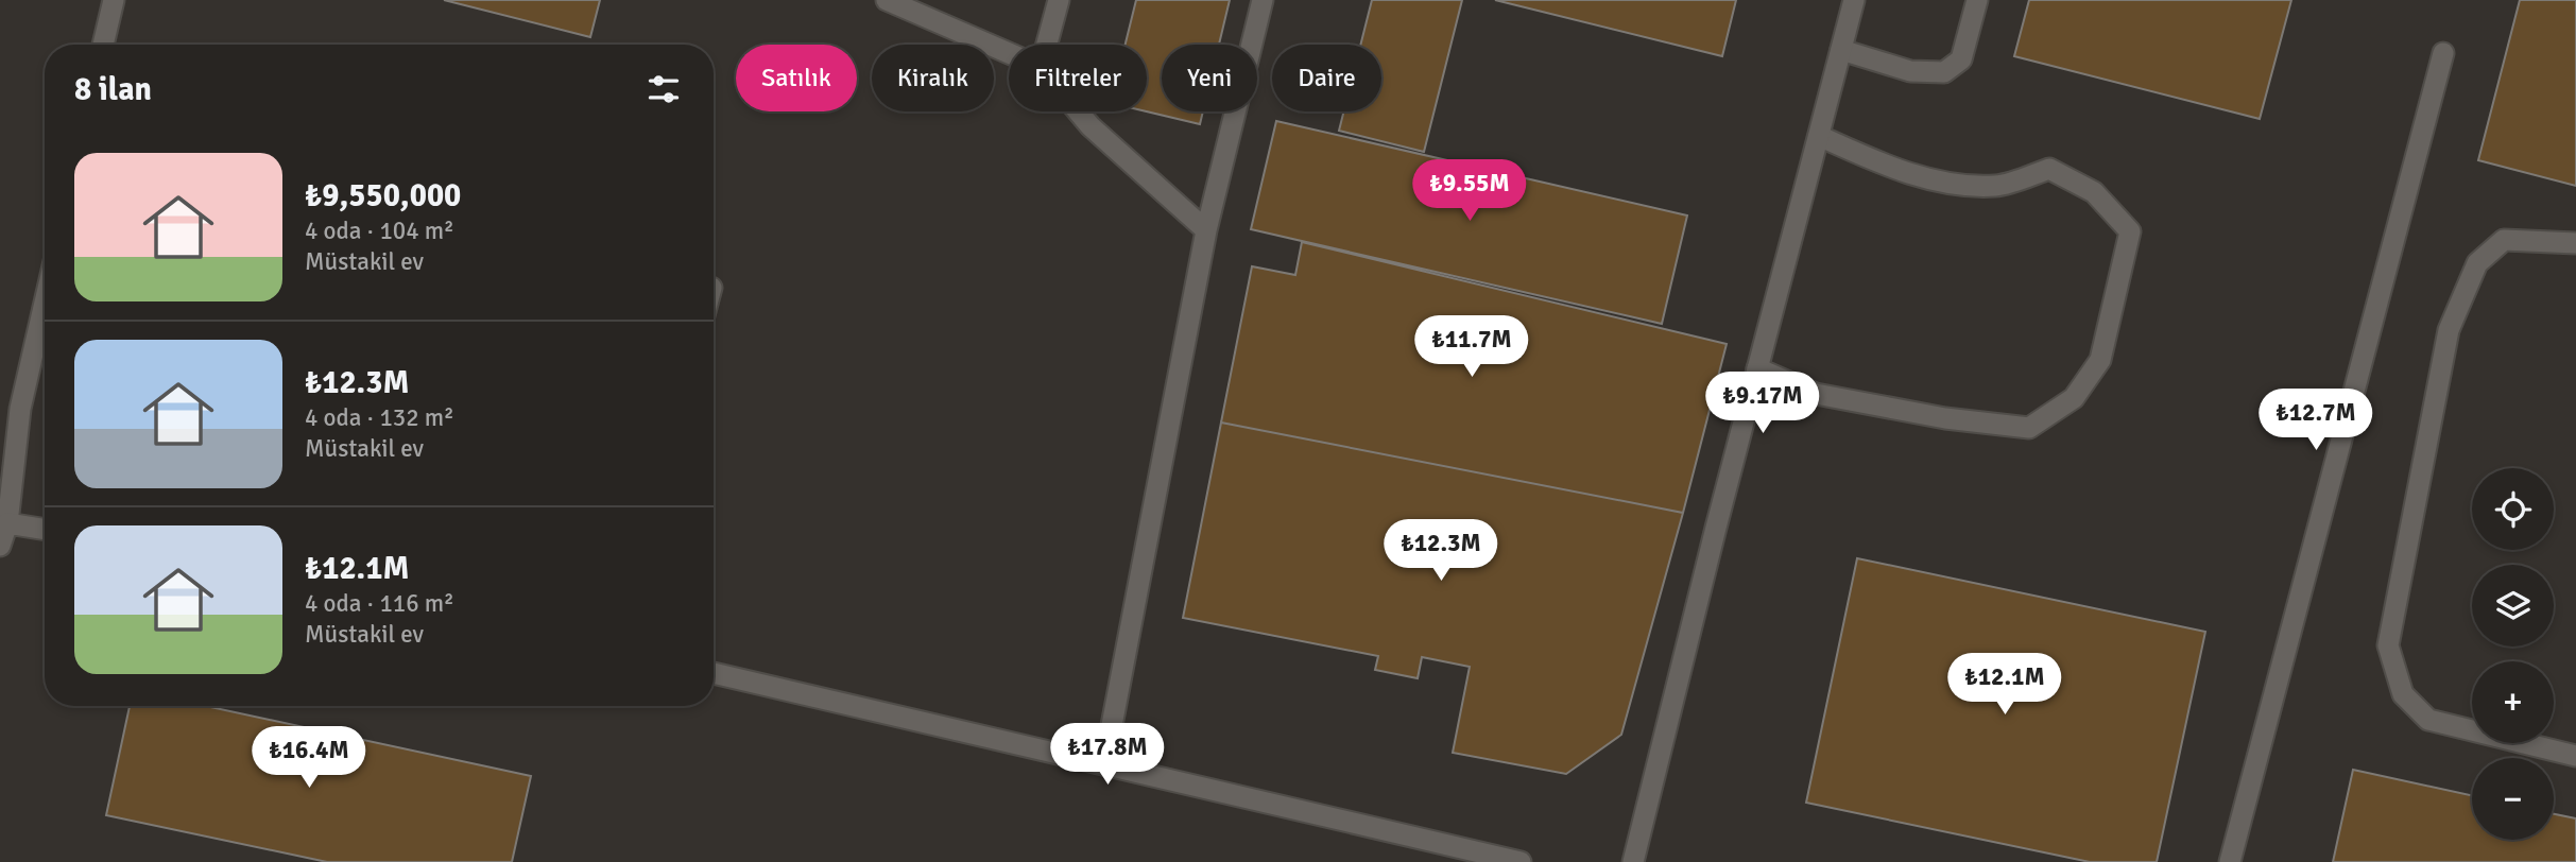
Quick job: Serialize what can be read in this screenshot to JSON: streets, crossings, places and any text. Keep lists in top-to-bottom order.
{
  "page": {
    "chip": [
      "Satılık",
      "Kiralık",
      "Filtreler",
      "Yeni",
      "Daire"
    ],
    "heading": "8 ilan",
    "list": [
      {
        "name": "₺9,550,000",
        "note": "4 oda · 104 m² · Müstakil ev"
      },
      {
        "name": "₺12.3M",
        "note": "4 oda · 132 m² · Müstakil ev"
      },
      {
        "name": "₺12.1M",
        "note": "4 oda · 116 m² · Müstakil ev"
      }
    ],
    "price": [
      "₺9.55M",
      "₺11.7M",
      "₺9.17M",
      "₺12.7M",
      "₺12.3M",
      "₺12.1M",
      "₺17.8M",
      "₺16.4M"
    ],
    "map_buttons": ["+", "−"]
  }
}
